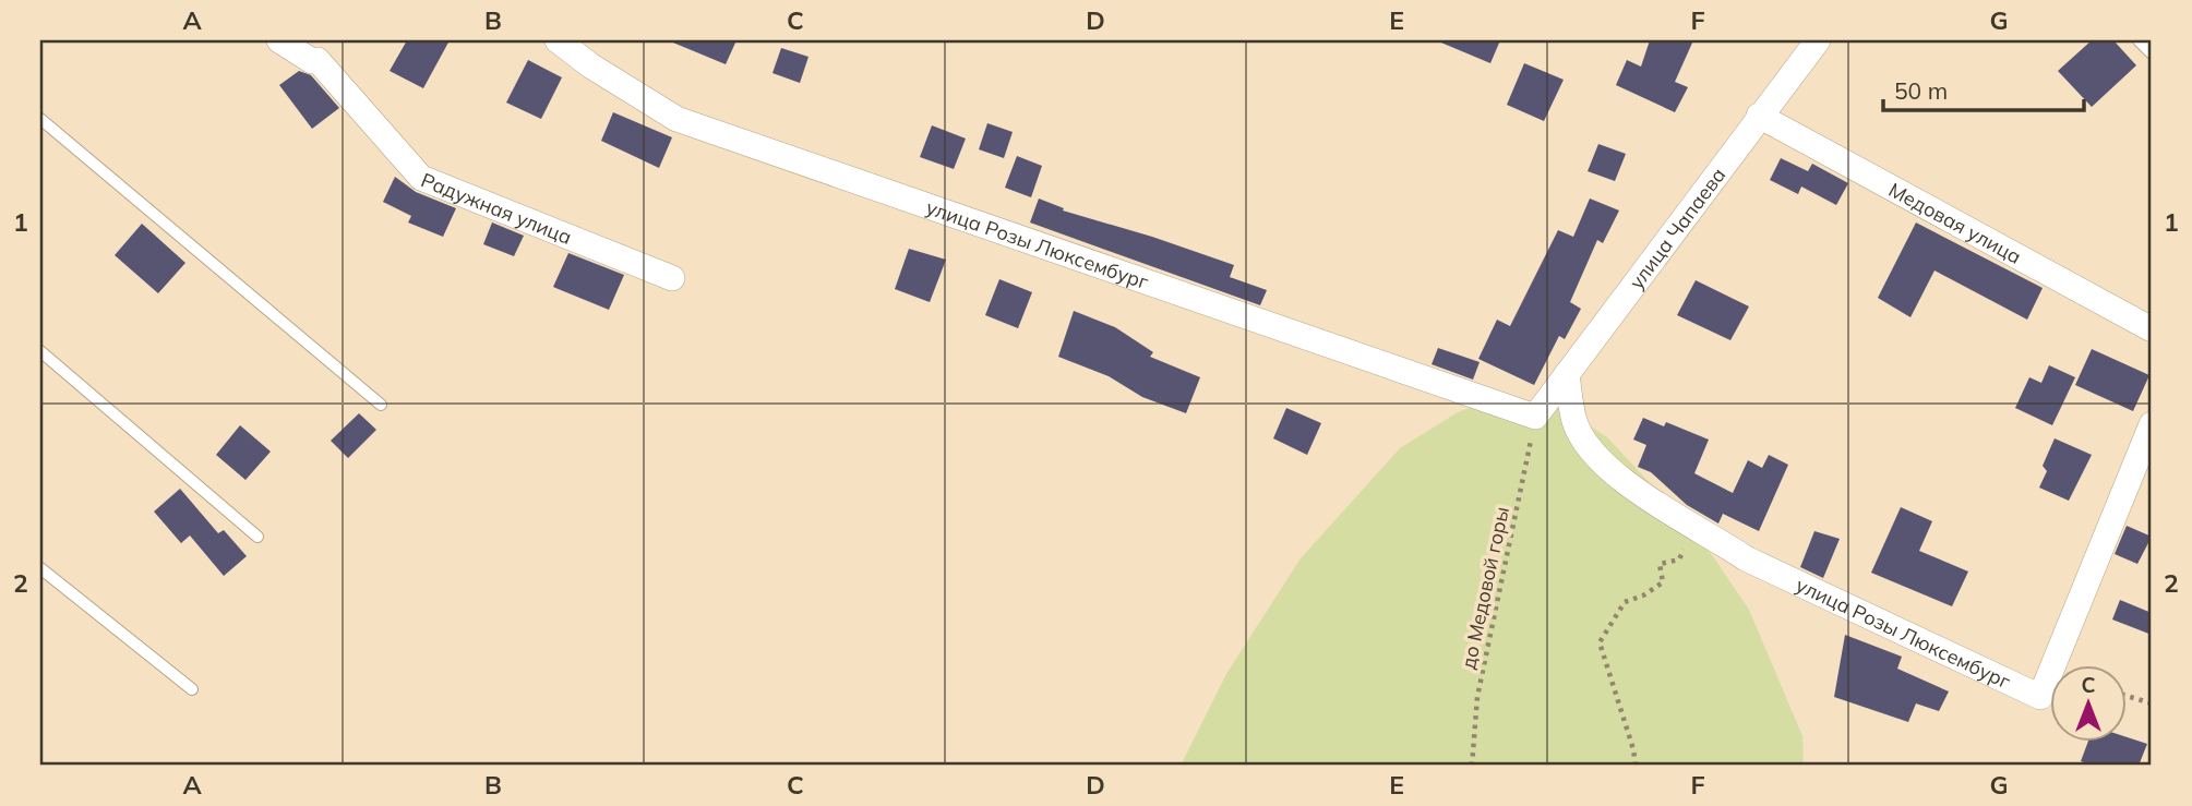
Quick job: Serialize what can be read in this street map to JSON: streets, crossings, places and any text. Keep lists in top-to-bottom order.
{
  "streets": {
    "street": [
      "Радужная улица",
      "Медовая улица",
      "улица Чапаева",
      "улица Розы Люксембург"
    ],
    "path": ["до Медовой горы"]
  },
  "crossings": [
    ["Медовая улица", "улица Чапаева"],
    ["улица Чапаева", "улица Розы Люксембург"],
    ["улица Чапаева", "до Медовой горы"],
    ["улица Розы Люксембург", "до Медовой горы"]
  ],
  "scale_bar": "50 m",
  "north": "top",
  "grid": {
    "columns": [
      "A",
      "B",
      "C",
      "D",
      "E",
      "F",
      "G"
    ],
    "rows": ["1", "2"]
  }
}
